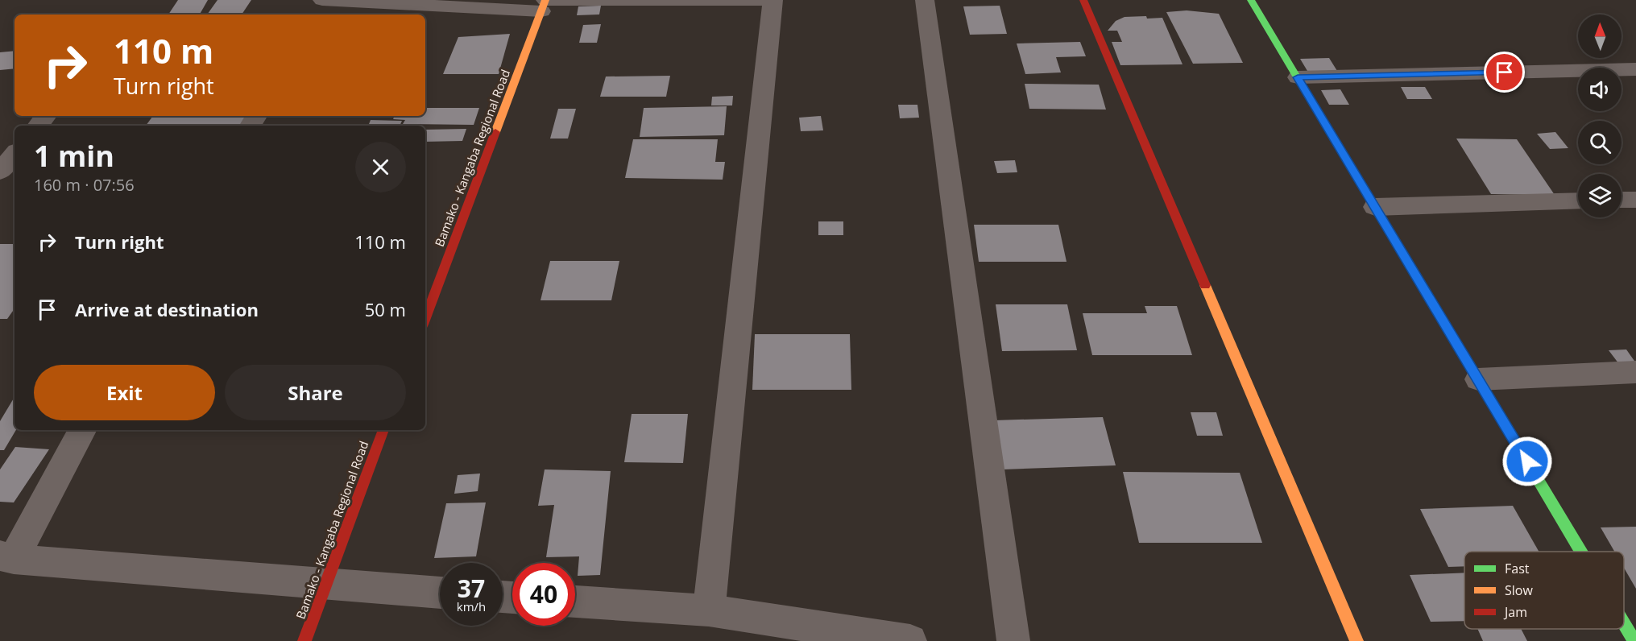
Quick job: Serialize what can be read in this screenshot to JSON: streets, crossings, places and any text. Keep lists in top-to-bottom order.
{
  "streets": {
    "street": ["Bamako - Kangaba Regional Road"]
  },
  "legend": ["Fast", "Slow", "Jam"],
  "north": "top",
  "page": {
    "turn": ["110 m", "Turn right"],
    "heading": ["1 min", "160 m · 07:56"],
    "list": [
      {
        "name": "Turn right",
        "value": "110 m"
      },
      {
        "name": "Arrive at destination",
        "value": "50 m"
      }
    ],
    "buttons": ["Exit", "Share"],
    "speed": "37 km/h",
    "limit": "40"
  }
}
